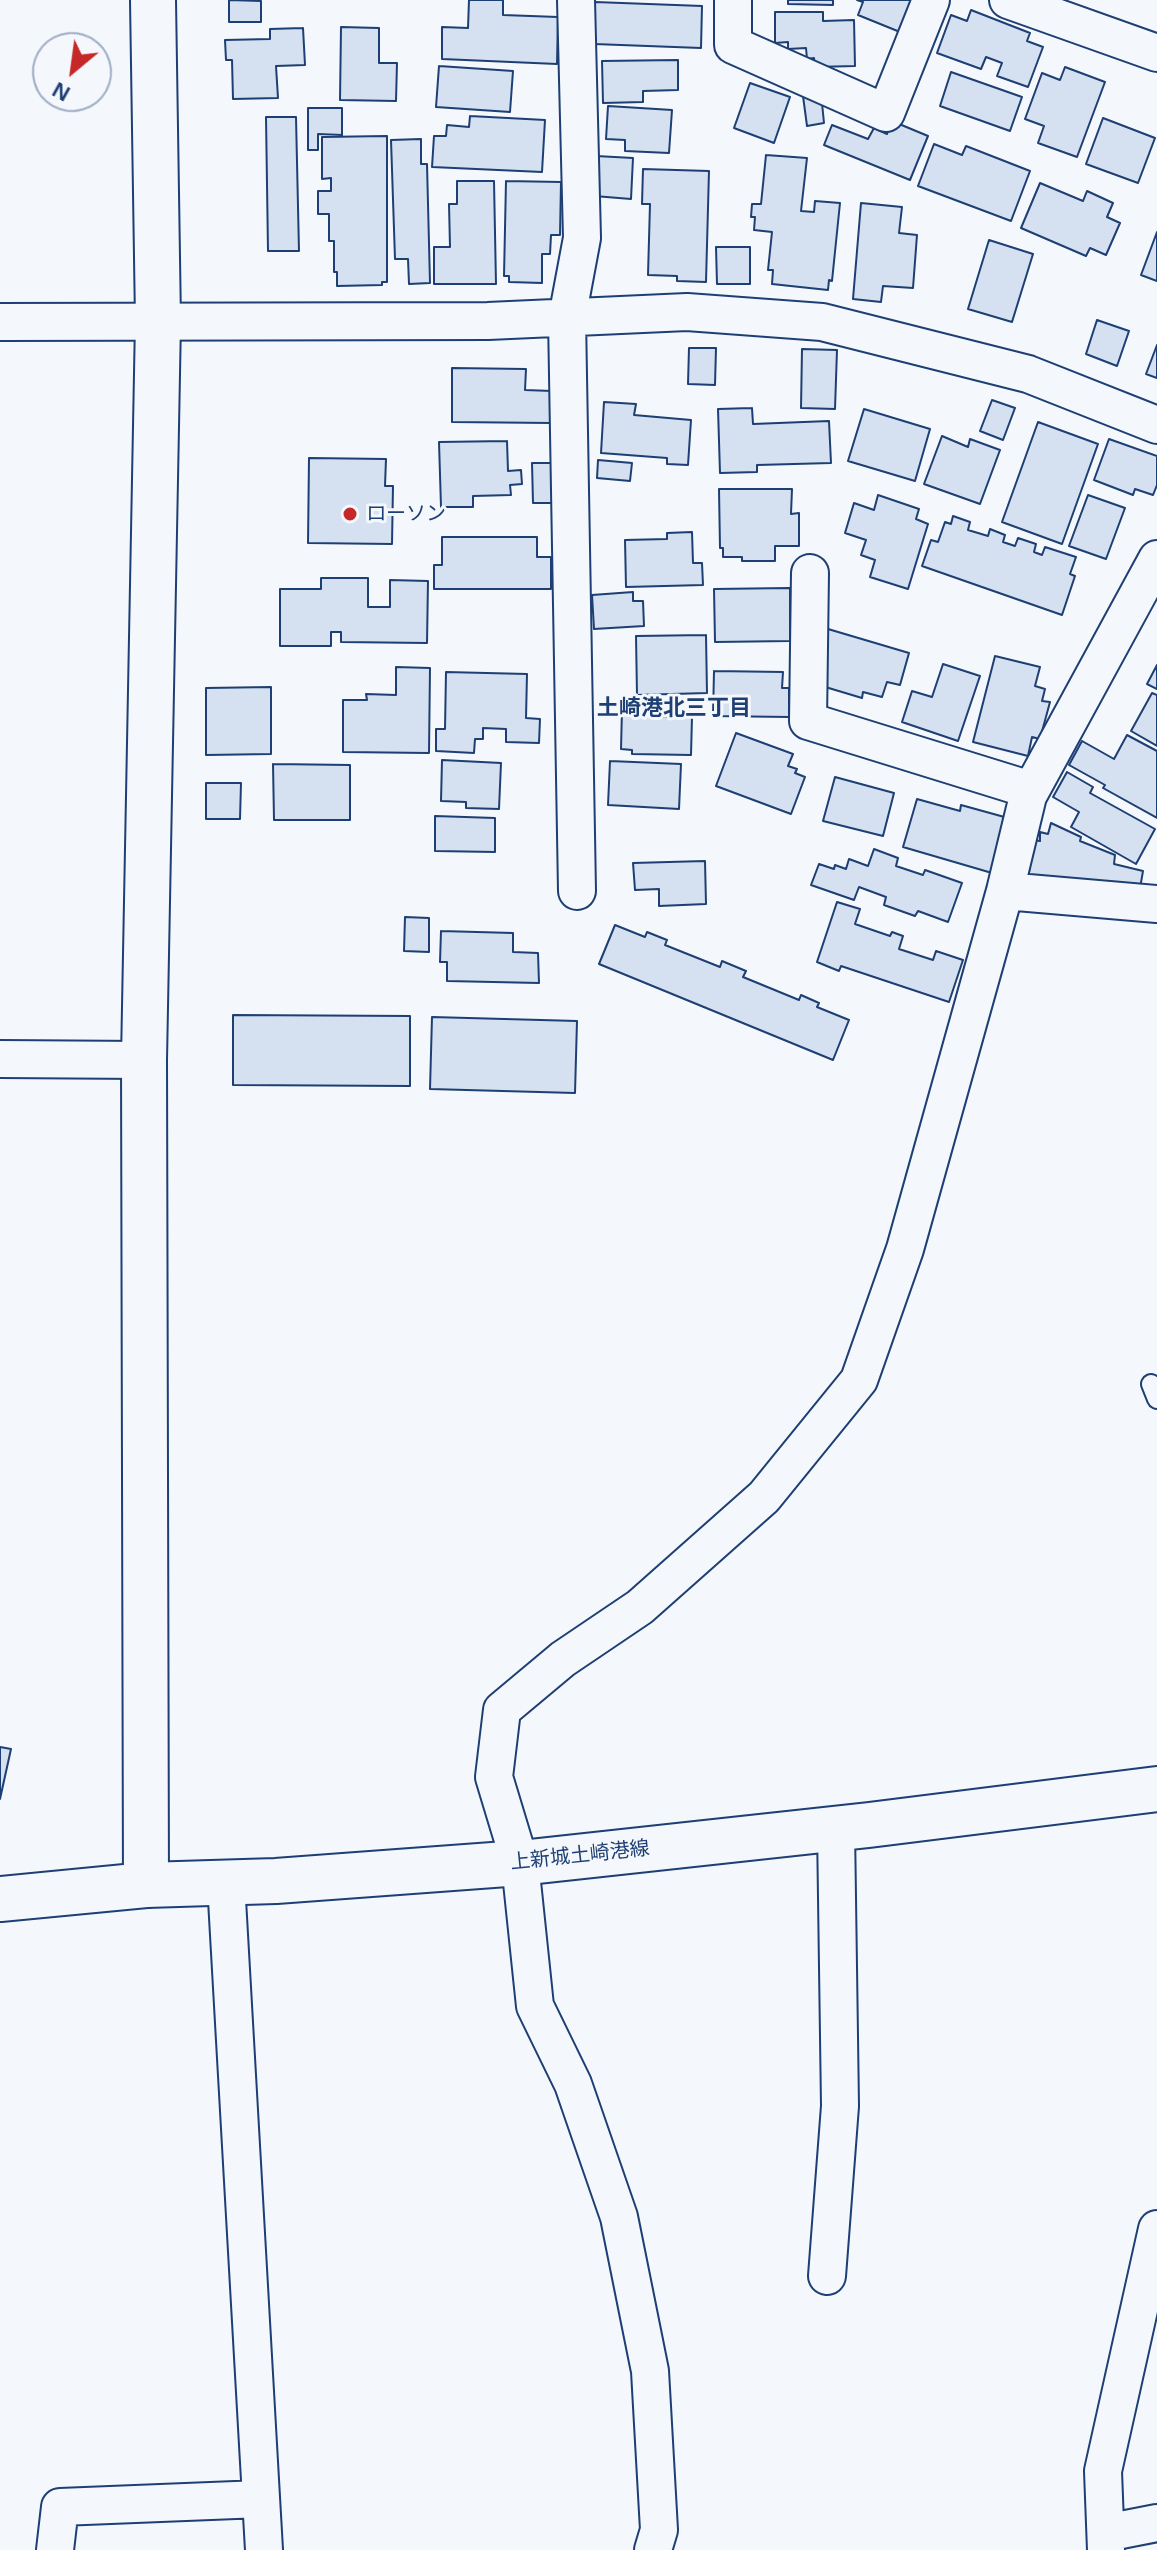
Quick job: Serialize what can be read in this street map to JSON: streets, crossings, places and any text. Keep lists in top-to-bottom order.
{
  "streets": {
    "street": ["上新城土崎港線"]
  },
  "districts": ["土崎港北三丁目"],
  "places": ["ローソン"],
  "north": "bottom left"
}
